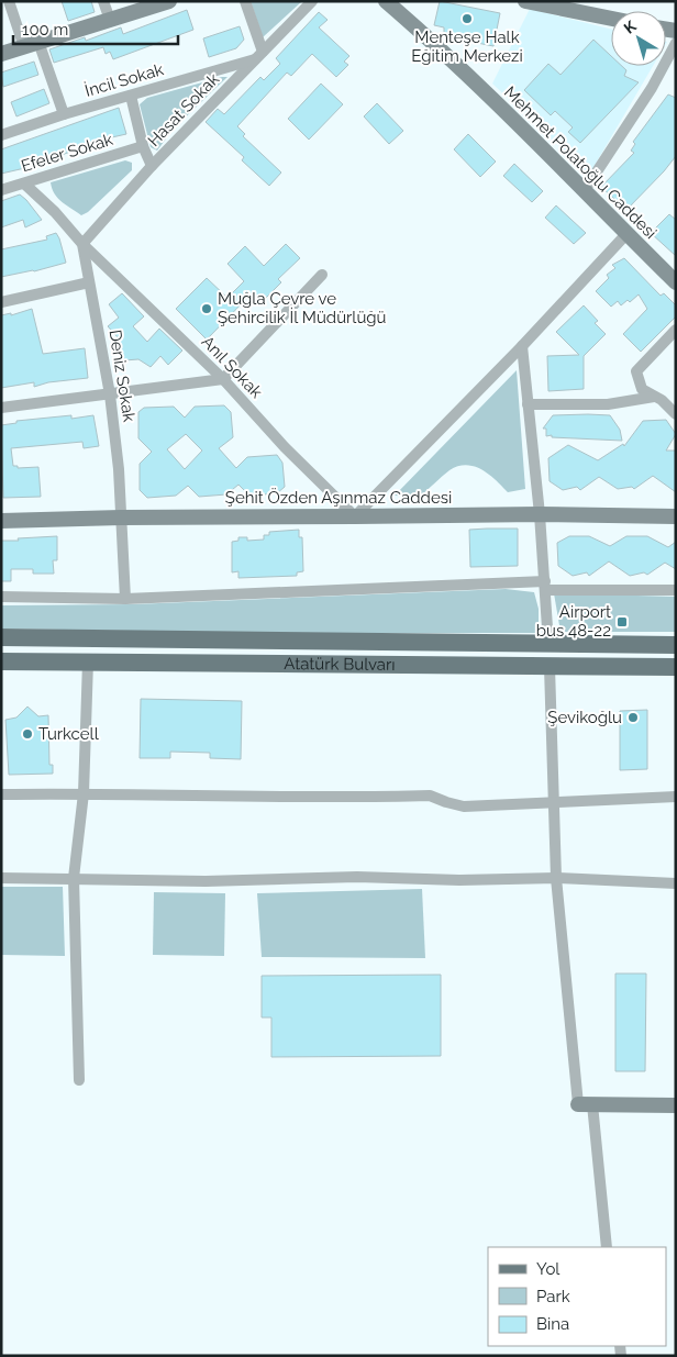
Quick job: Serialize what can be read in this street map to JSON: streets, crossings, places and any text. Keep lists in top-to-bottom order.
{
  "streets": {
    "main road": ["Atatürk Bulvarı"],
    "street": [
      "İncil Sokak",
      "Hasat Sokak",
      "Efeler Sokak",
      "Mehmet Polatoğlu Caddesi",
      "Anıl Sokak",
      "Deniz Sokak",
      "Şehit Özden Aşınmaz Caddesi"
    ]
  },
  "crossings": [
    ["İncil Sokak", "Hasat Sokak"],
    ["Hasat Sokak", "Anıl Sokak"],
    ["Hasat Sokak", "Deniz Sokak"],
    ["Anıl Sokak", "Deniz Sokak"],
    ["Anıl Sokak", "Şehit Özden Aşınmaz Caddesi"],
    ["Deniz Sokak", "Şehit Özden Aşınmaz Caddesi"]
  ],
  "places": {
    "other": [
      "Menteşe Halk Eğitim Merkezi",
      "Muğla Çevre ve Şehircilik İl Müdürlüğü",
      "Şevikoğlu",
      "Turkcell"
    ],
    "transit": ["Airport bus 48-22"]
  },
  "legend": ["Yol", "Park", "Bina"],
  "scale_bar": "100 m",
  "north": "top left"
}
